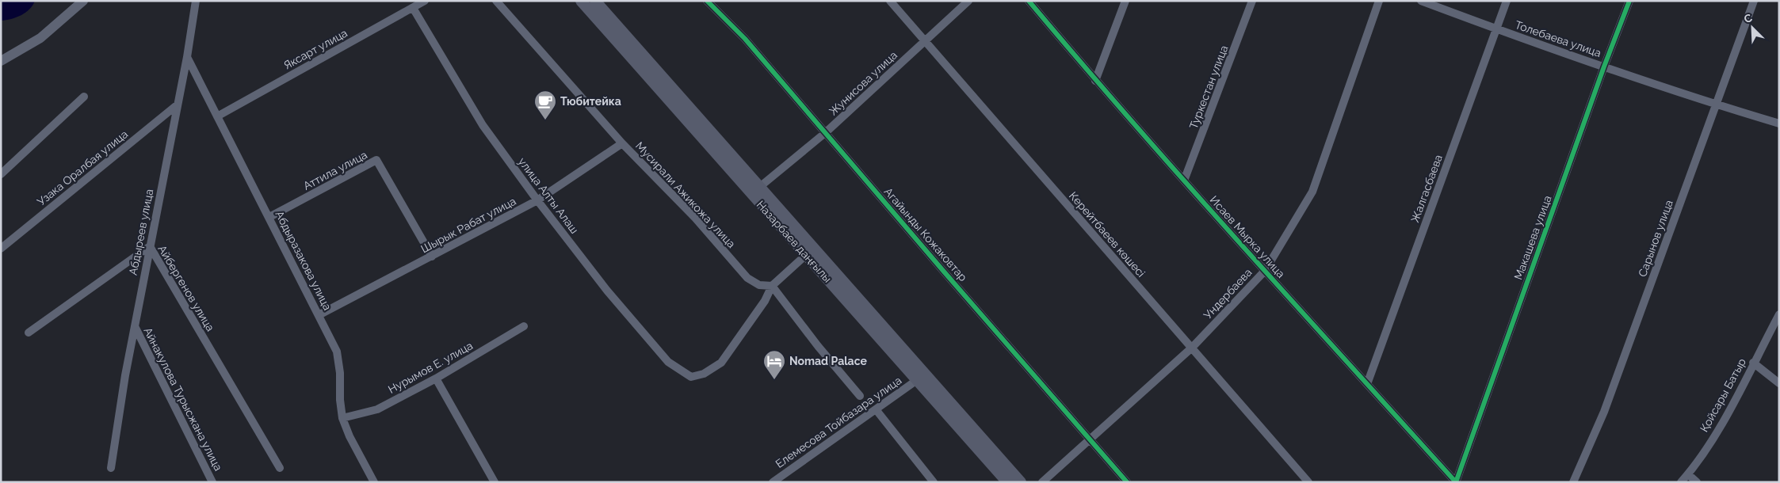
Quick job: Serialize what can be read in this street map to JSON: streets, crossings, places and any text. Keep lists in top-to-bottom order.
{
  "streets": {
    "main road": ["Назарбаев даңғылы"],
    "street": [
      "Толебаева улица",
      "Яксарт улица",
      "Жунисова улица",
      "Туркестан улица",
      "Узака Оралбая улица",
      "Аттила улица",
      "Жалгасбаева",
      "Мусирали Ажикожа улица",
      "улица Алты Алаш",
      "Шырык Рабат улица",
      "Абдыреев улица",
      "Агайынды Кожаковтар",
      "Керейтбаеев көшесі",
      "Исаев Мырка улица",
      "Макашева улица",
      "Сарынов улица",
      "Абдыразакова улица",
      "Айбергенов улица",
      "Ундербаева",
      "Нурымов Е. улица",
      "Қойсары Батыр",
      "Айнакулова Турысжана улица",
      "Елемесова Тойбазара улица"
    ]
  },
  "crossings": [
    ["Толебаева улица", "Жалгасбаева"],
    ["Толебаева улица", "Макашева улица"],
    ["Толебаева улица", "Сарынов улица"],
    ["Яксарт улица", "улица Алты Алаш"],
    ["Яксарт улица", "Абдыразакова улица"],
    ["Жунисова улица", "Агайынды Кожаковтар"],
    ["Жунисова улица", "Керейтбаеев көшесі"],
    ["Жунисова улица", "Назарбаев даңғылы"],
    ["Туркестан улица", "Исаев Мырка улица"],
    ["Узака Оралбая улица", "Абдыреев улица"],
    ["Аттила улица", "Шырык Рабат улица"],
    ["Аттила улица", "Абдыразакова улица"],
    ["Жалгасбаева", "Исаев Мырка улица"],
    ["Мусирали Ажикожа улица", "улица Алты Алаш"],
    ["Мусирали Ажикожа улица", "Шырык Рабат улица"],
    ["улица Алты Алаш", "Шырык Рабат улица"],
    ["Шырык Рабат улица", "Абдыразакова улица"],
    ["Абдыреев улица", "Абдыразакова улица"],
    ["Абдыреев улица", "Айбергенов улица"],
    ["Абдыреев улица", "Айнакулова Турысжана улица"],
    ["Агайынды Кожаковтар", "Ундербаева"],
    ["Керейтбаеев көшесі", "Ундербаева"],
    ["Исаев Мырка улица", "Макашева улица"],
    ["Исаев Мырка улица", "Ундербаева"],
    ["Назарбаев даңғылы", "Елемесова Тойбазара улица"],
    ["Абдыразакова улица", "Нурымов Е. улица"]
  ],
  "places": {
    "cafe": ["Тюбитейка"],
    "hotel": ["Nomad Palace"]
  },
  "north": "top left"
}
